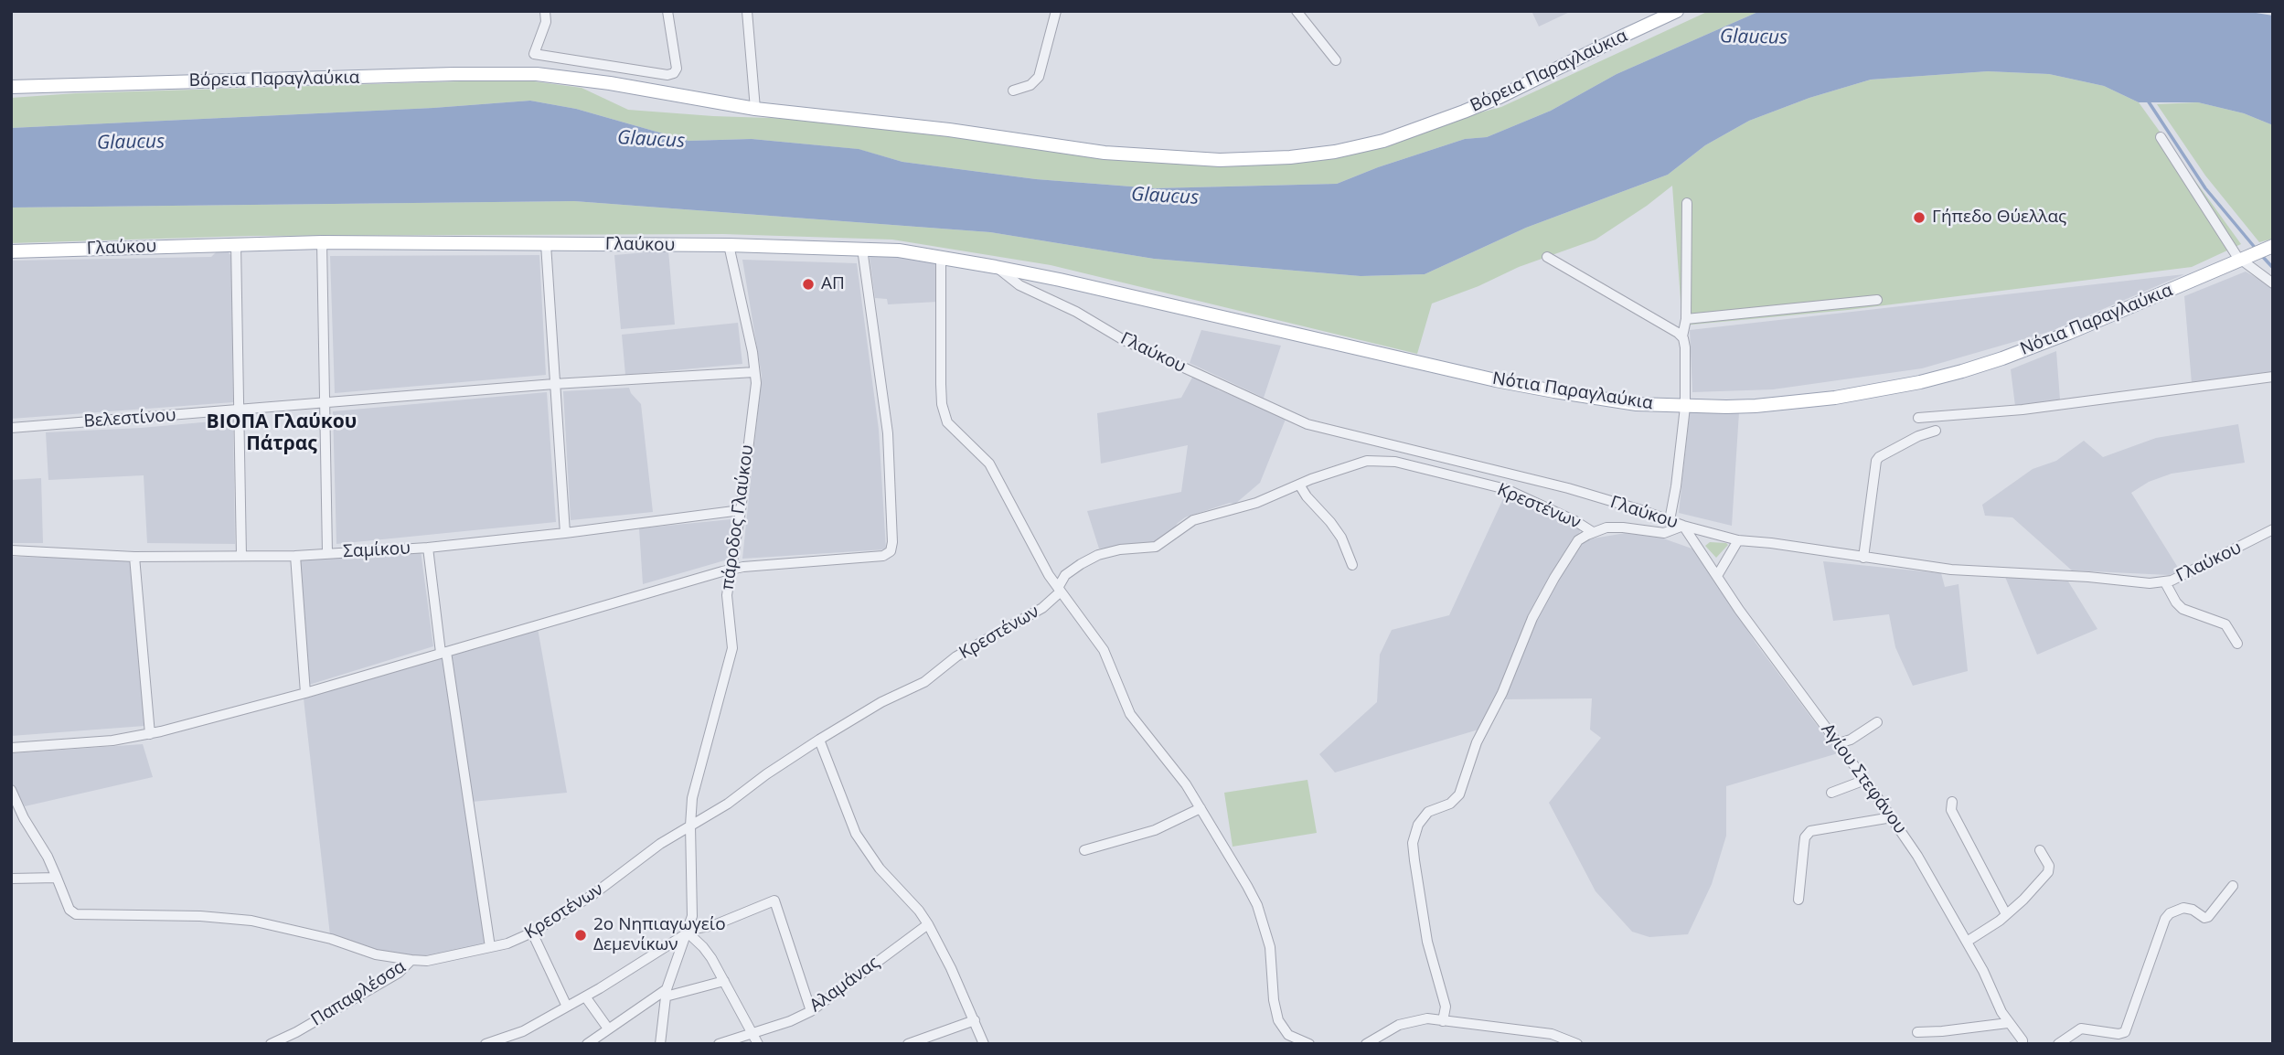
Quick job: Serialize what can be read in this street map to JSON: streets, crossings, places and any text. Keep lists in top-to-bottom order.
{
  "streets": {
    "main road": ["Βόρεια Παραγλαύκια", "Γλαύκου", "Νότια Παραγλαύκια"],
    "street": [
      "Βελεστίνου",
      "Κρεστένων",
      "πάροδος Γλαύκου",
      "Σαμίκου",
      "Αγίου Στεφάνου",
      "Αλαμάνας",
      "Παπαφλέσσα"
    ]
  },
  "crossings": [
    ["Γλαύκου", "Νότια Παραγλαύκια"],
    ["Γλαύκου", "πάροδος Γλαύκου"],
    ["Γλαύκου", "Αγίου Στεφάνου"],
    ["Βελεστίνου", "πάροδος Γλαύκου"],
    ["Κρεστένων", "πάροδος Γλαύκου"],
    ["Κρεστένων", "Παπαφλέσσα"],
    ["πάροδος Γλαύκου", "Σαμίκου"]
  ],
  "districts": ["ΒΙΟΠΑ Γλαύκου Πάτρας"],
  "water": ["Glaucus"],
  "places": ["Γήπεδο Θύελλας", "ΑΠ", "2ο Νηπιαγωγείο Δεμενίκων"]
}
